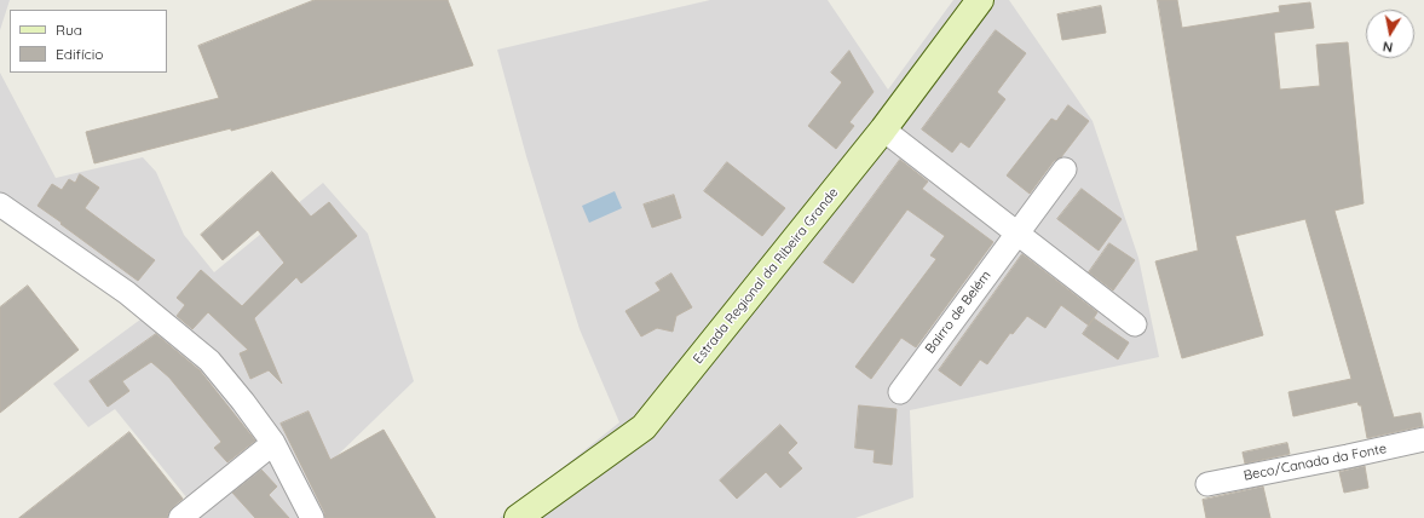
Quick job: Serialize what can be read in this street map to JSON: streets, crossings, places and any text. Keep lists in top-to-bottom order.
{
  "streets": {
    "main road": ["Estrada Regional da Ribeira Grande"],
    "street": ["Bairro de Belém", "Beco/Canada da Fonte"]
  },
  "legend": ["Rua", "Edifício"],
  "north": "bottom"
}
